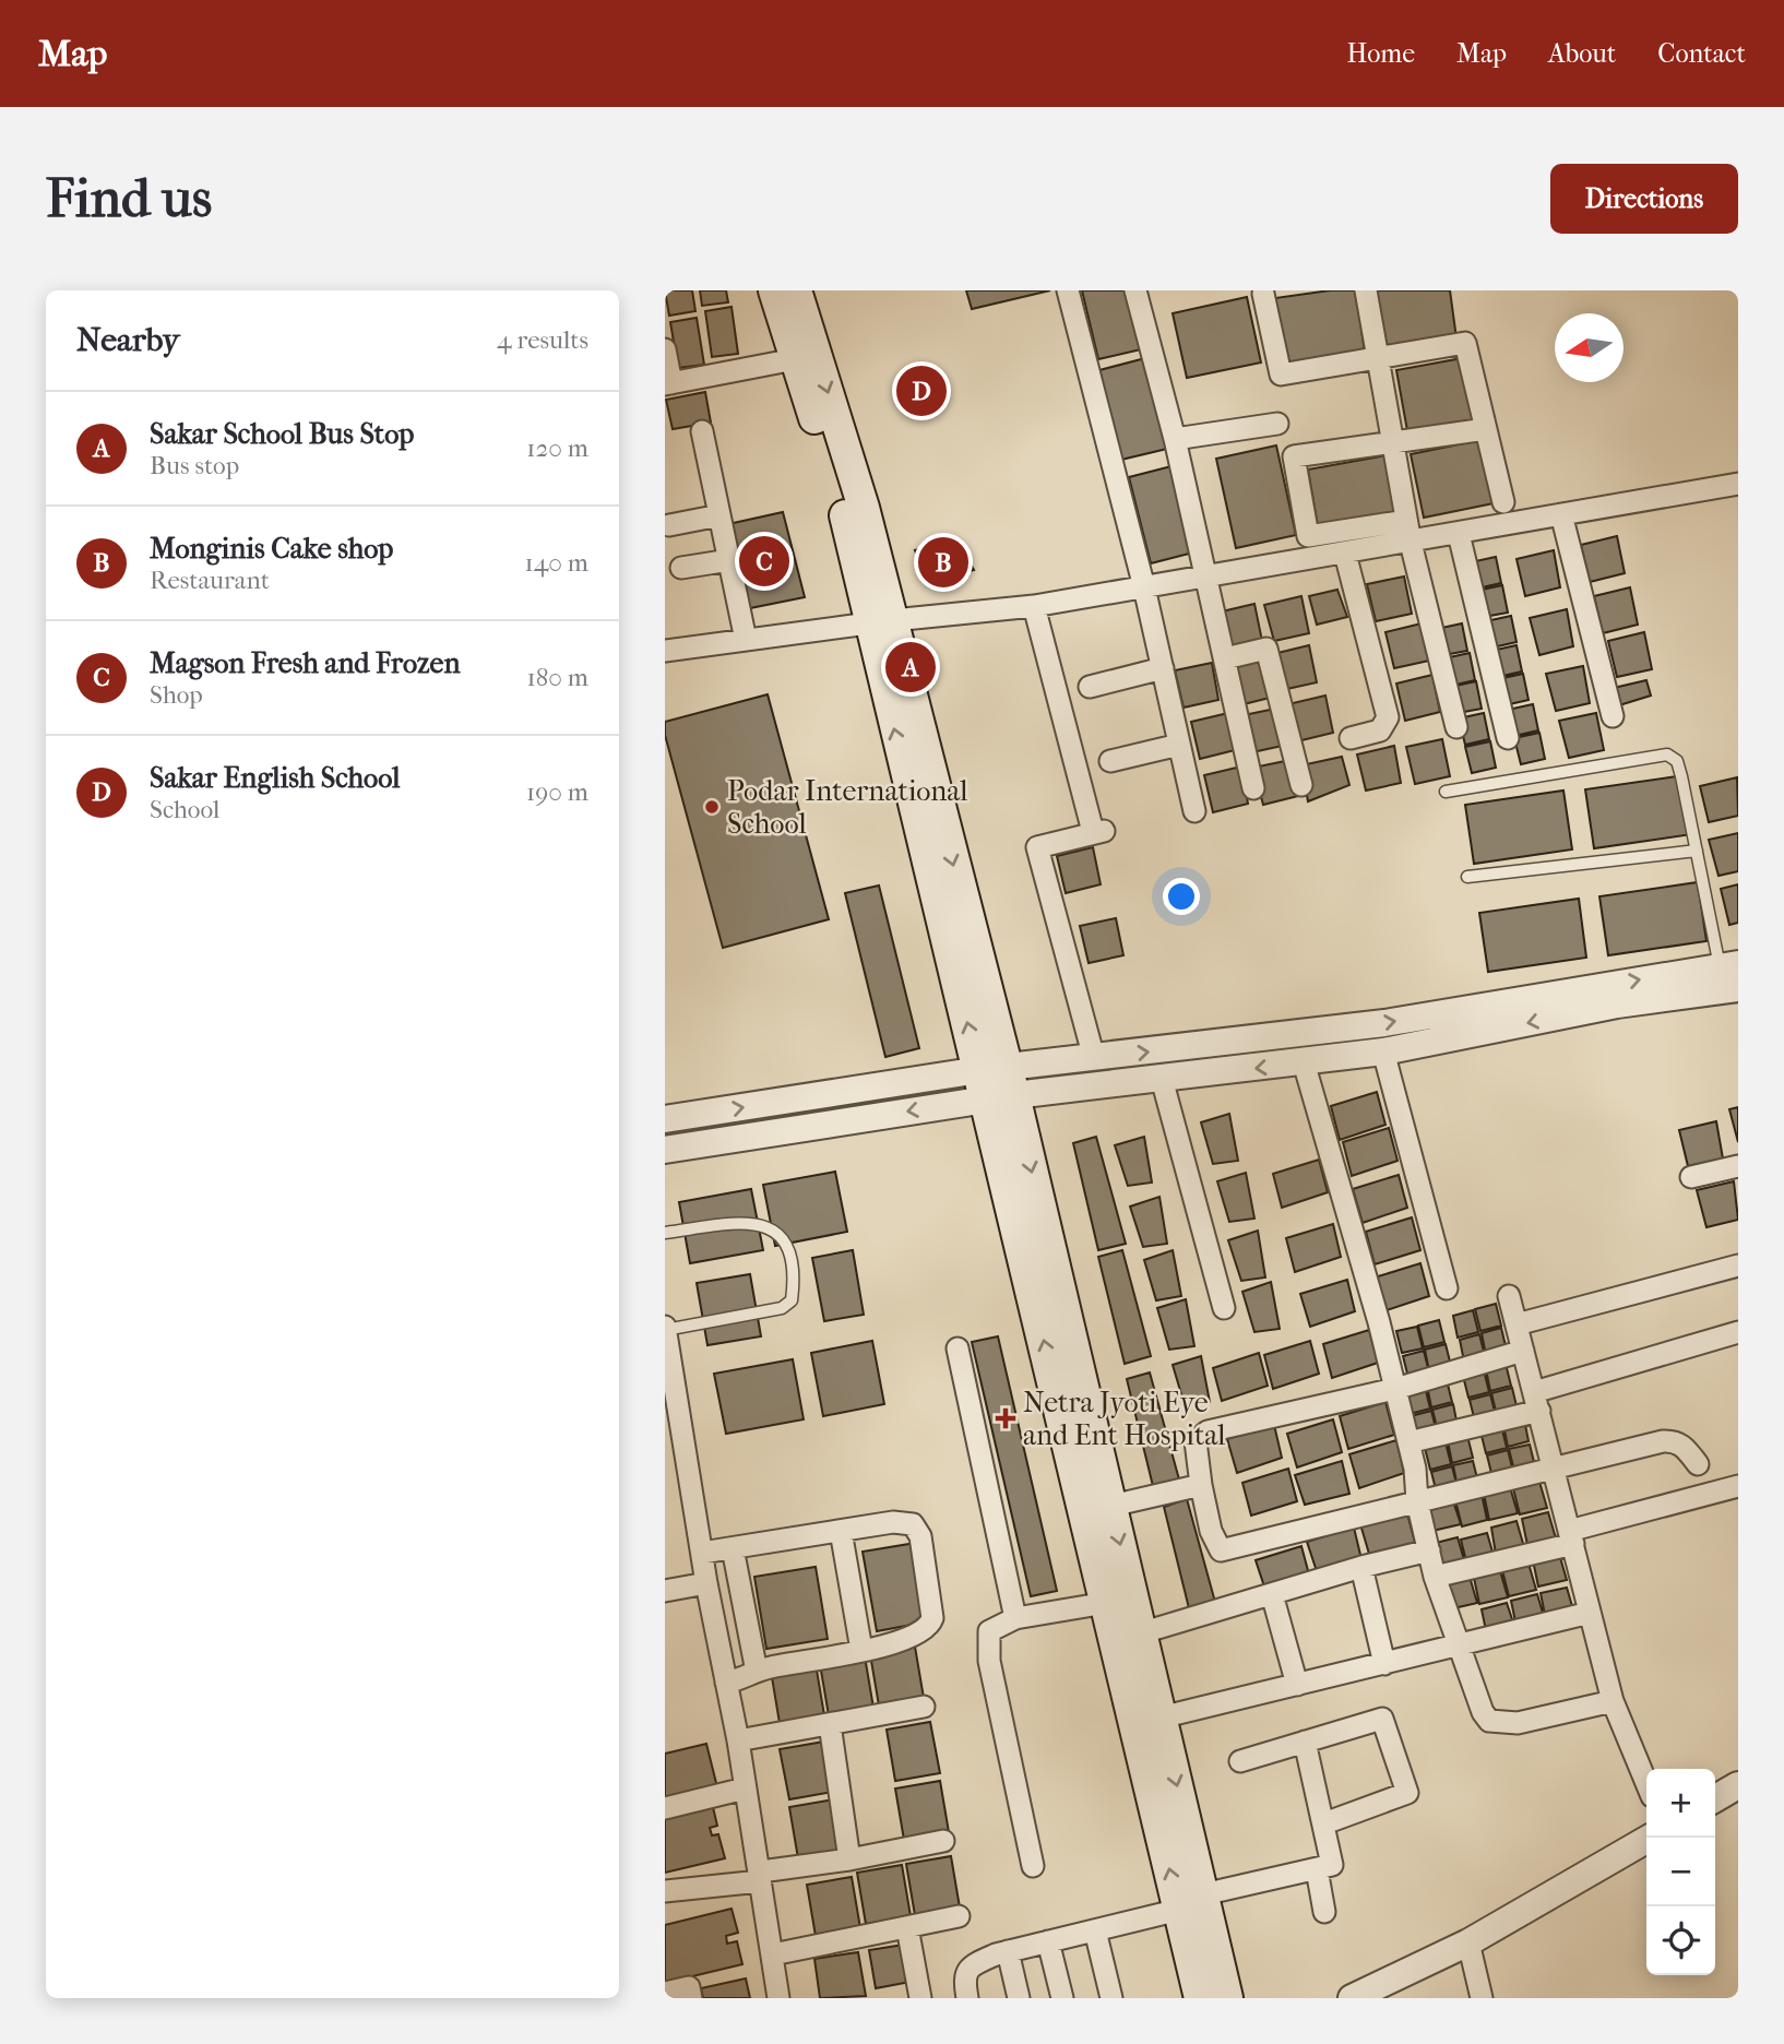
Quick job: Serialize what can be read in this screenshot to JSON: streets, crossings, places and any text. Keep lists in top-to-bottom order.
{
  "places": {
    "other": ["Podar International School"],
    "health": ["Netra Jyoti Eye and Ent Hospital"]
  },
  "north": "left",
  "page": {
    "header": "Map",
    "nav": [
      "Home",
      "Map",
      "About",
      "Contact"
    ],
    "buttons": "Directions",
    "title": "Find us",
    "heading": ["Nearby", "4 results"],
    "pins": [
      "D",
      "C",
      "B",
      "A"
    ],
    "list": [
      {
        "mark": "A",
        "name": "Sakar School Bus Stop",
        "note": "Bus stop",
        "value": "120 m"
      },
      {
        "mark": "B",
        "name": "Monginis Cake shop",
        "note": "Restaurant",
        "value": "140 m"
      },
      {
        "mark": "C",
        "name": "Magson Fresh and Frozen",
        "note": "Shop",
        "value": "180 m"
      },
      {
        "mark": "D",
        "name": "Sakar English School",
        "note": "School",
        "value": "190 m"
      }
    ],
    "map_buttons": ["+", "−"]
  }
}
